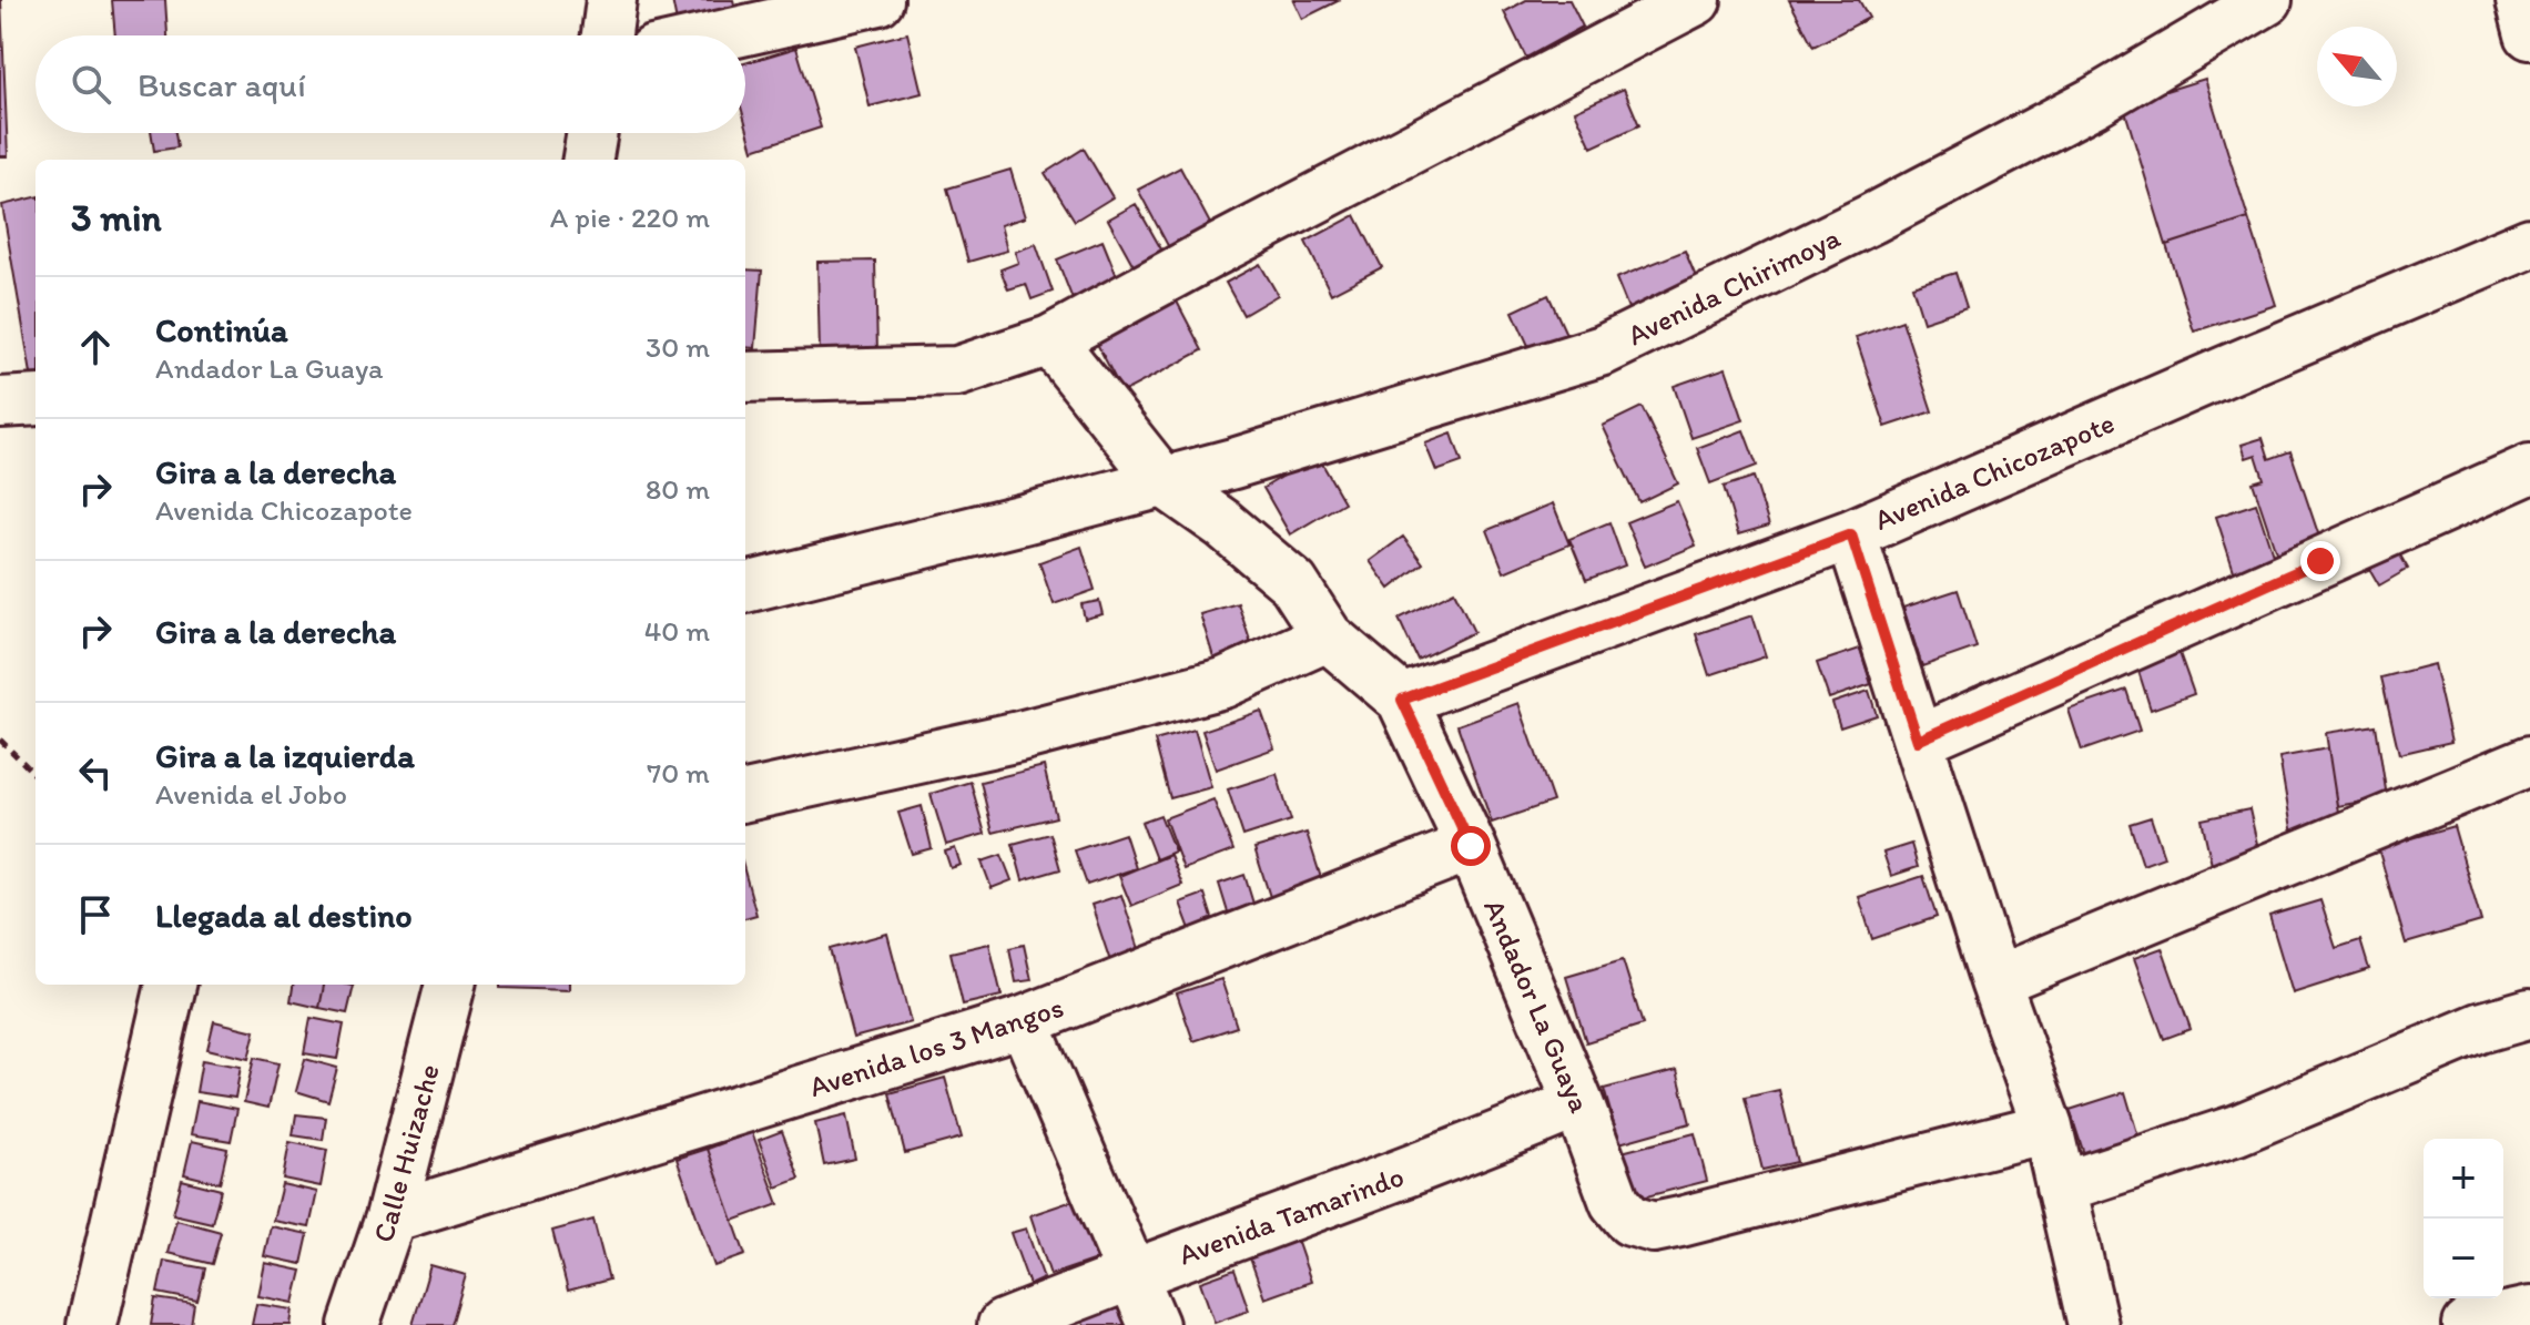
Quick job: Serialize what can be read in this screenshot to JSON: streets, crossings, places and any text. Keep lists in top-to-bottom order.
{
  "streets": {
    "street": [
      "Avenida Chirimoya",
      "Avenida Chicozapote",
      "Andador La Guaya",
      "Avenida los 3 Mangos",
      "Calle Huizache",
      "Avenida Tamarindo"
    ]
  },
  "crossings": [
    ["Avenida Chirimoya", "Andador La Guaya"],
    ["Avenida Chicozapote", "Andador La Guaya"],
    ["Andador La Guaya", "Avenida los 3 Mangos"],
    ["Andador La Guaya", "Avenida Tamarindo"],
    ["Avenida los 3 Mangos", "Calle Huizache"]
  ],
  "north": "top left",
  "page": {
    "search": "Buscar aquí",
    "heading": ["3 min", "A pie · 220 m"],
    "list": [
      ["Continúa", "Andador La Guaya", "30 m"],
      ["Gira a la derecha", "Avenida Chicozapote", "80 m"],
      ["Gira a la derecha", "40 m"],
      ["Gira a la izquierda", "Avenida el Jobo", "70 m"],
      "Llegada al destino"
    ],
    "map_buttons": ["+", "−"]
  }
}
